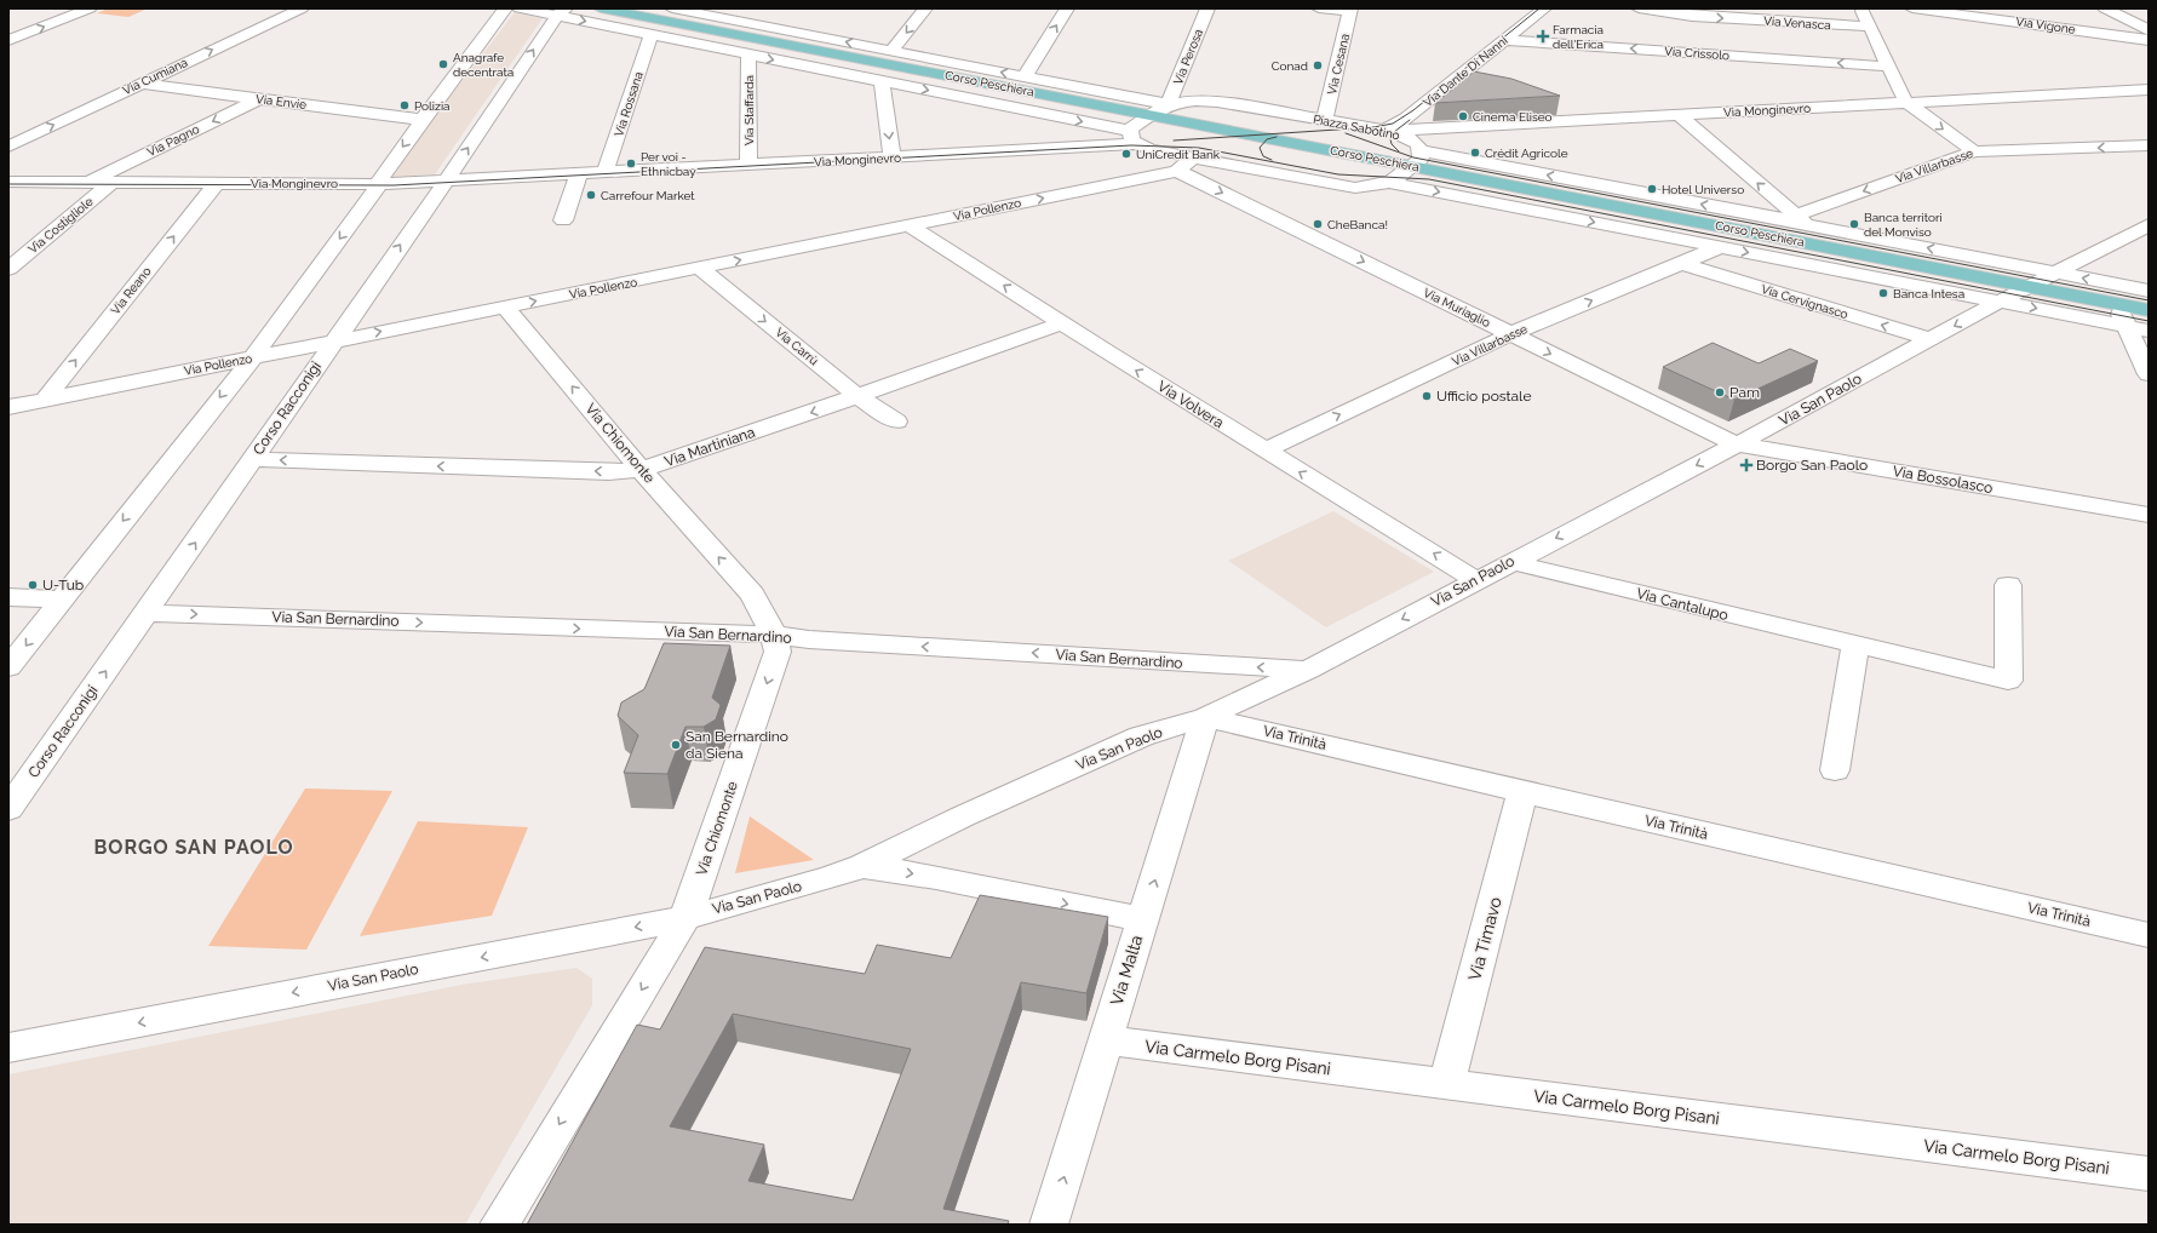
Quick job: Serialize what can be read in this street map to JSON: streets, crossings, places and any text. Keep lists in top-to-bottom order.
{
  "streets": {
    "main road": ["Corso Peschiera"],
    "street": [
      "Via Venasca",
      "Via Vigone",
      "Via Crissolo",
      "Via Perosa",
      "Via Cesana",
      "Via Dante Di Nanni",
      "Via Cumiana",
      "Via Envie",
      "Via Rossana",
      "Via Staffarda",
      "Via Monginevro",
      "Piazza Sabotino",
      "Via Pagno",
      "Via Villarbasse",
      "Via Pollenzo",
      "Via Costigliole",
      "Via Reano",
      "Via Cervignasco",
      "Via Muriaglio",
      "Via Carrù",
      "Via San Paolo",
      "Via Volvera",
      "Corso Racconigi",
      "Via Chiomonte",
      "Via Martiniana",
      "Via Bossolasco",
      "Via Cantalupo",
      "Via San Bernardino",
      "Via Trinità",
      "Via Timavo",
      "Via Malta",
      "Via Carmelo Borg Pisani"
    ]
  },
  "crossings": [
    ["Via Crissolo", "Via Dante Di Nanni"],
    ["Via Perosa", "Corso Peschiera"],
    ["Via Perosa", "Piazza Sabotino"],
    ["Via Cesana", "Piazza Sabotino"],
    ["Via Dante Di Nanni", "Via Monginevro"],
    ["Via Dante Di Nanni", "Piazza Sabotino"],
    ["Via Cumiana", "Via Envie"],
    ["Corso Peschiera", "Via Rossana"],
    ["Corso Peschiera", "Via Staffarda"],
    ["Corso Peschiera", "Via Monginevro"],
    ["Corso Peschiera", "Piazza Sabotino"],
    ["Corso Peschiera", "Via Villarbasse"],
    ["Corso Peschiera", "Via San Paolo"],
    ["Corso Peschiera", "Corso Racconigi"],
    ["Via Envie", "Via Pagno"],
    ["Via Rossana", "Via Monginevro"],
    ["Via Staffarda", "Via Monginevro"],
    ["Via Monginevro", "Piazza Sabotino"],
    ["Via Monginevro", "Via Pagno"],
    ["Via Monginevro", "Via Costigliole"],
    ["Via Monginevro", "Via Reano"],
    ["Via Monginevro", "Corso Racconigi"],
    ["Via Villarbasse", "Via Cervignasco"],
    ["Via Villarbasse", "Via Muriaglio"],
    ["Via Villarbasse", "Via Volvera"],
    ["Via Pollenzo", "Via Reano"],
    ["Via Pollenzo", "Via Muriaglio"],
    ["Via Pollenzo", "Via Carrù"],
    ["Via Pollenzo", "Via Volvera"],
    ["Via Pollenzo", "Corso Racconigi"],
    ["Via Pollenzo", "Via Chiomonte"],
    ["Via Cervignasco", "Via San Paolo"],
    ["Via Muriaglio", "Via San Paolo"],
    ["Via Muriaglio", "Via Bossolasco"],
    ["Via Carrù", "Via Martiniana"],
    ["Via San Paolo", "Via Volvera"],
    ["Via San Paolo", "Via Chiomonte"],
    ["Via San Paolo", "Via Bossolasco"],
    ["Via San Paolo", "Via Cantalupo"],
    ["Via San Paolo", "Via San Bernardino"],
    ["Via San Paolo", "Via Trinità"],
    ["Via San Paolo", "Via Malta"],
    ["Via Volvera", "Via Martiniana"],
    ["Corso Racconigi", "Via Martiniana"],
    ["Corso Racconigi", "Via San Bernardino"],
    ["Via Chiomonte", "Via Martiniana"],
    ["Via Chiomonte", "Via San Bernardino"],
    ["Via Trinità", "Via Timavo"],
    ["Via Trinità", "Via Malta"],
    ["Via Timavo", "Via Carmelo Borg Pisani"],
    ["Via Malta", "Via Carmelo Borg Pisani"]
  ],
  "one_way": [
    "Via Venasca",
    "Via Crissolo",
    "Via Cumiana",
    "Via Pollenzo",
    "Via Carrù",
    "Via San Paolo",
    "Via Volvera",
    "Via Martiniana",
    "Via Malta"
  ],
  "districts": ["BORGO SAN PAOLO"],
  "places": {
    "health": ["Farmacia dell'Erica", "Borgo San Paolo"],
    "other": [
      "Anagrafe decentrata",
      "Conad",
      "Polizia",
      "Cinema Eliseo",
      "Crédit Agricole",
      "UniCredit Bank",
      "Per voi - Ethnicbay",
      "Hotel Universo",
      "Carrefour Market",
      "CheBanca!",
      "Banca territori del Monviso",
      "Banca Intesa",
      "Pam",
      "Ufficio postale",
      "U-Tub",
      "San Bernardino da Siena"
    ]
  }
}
